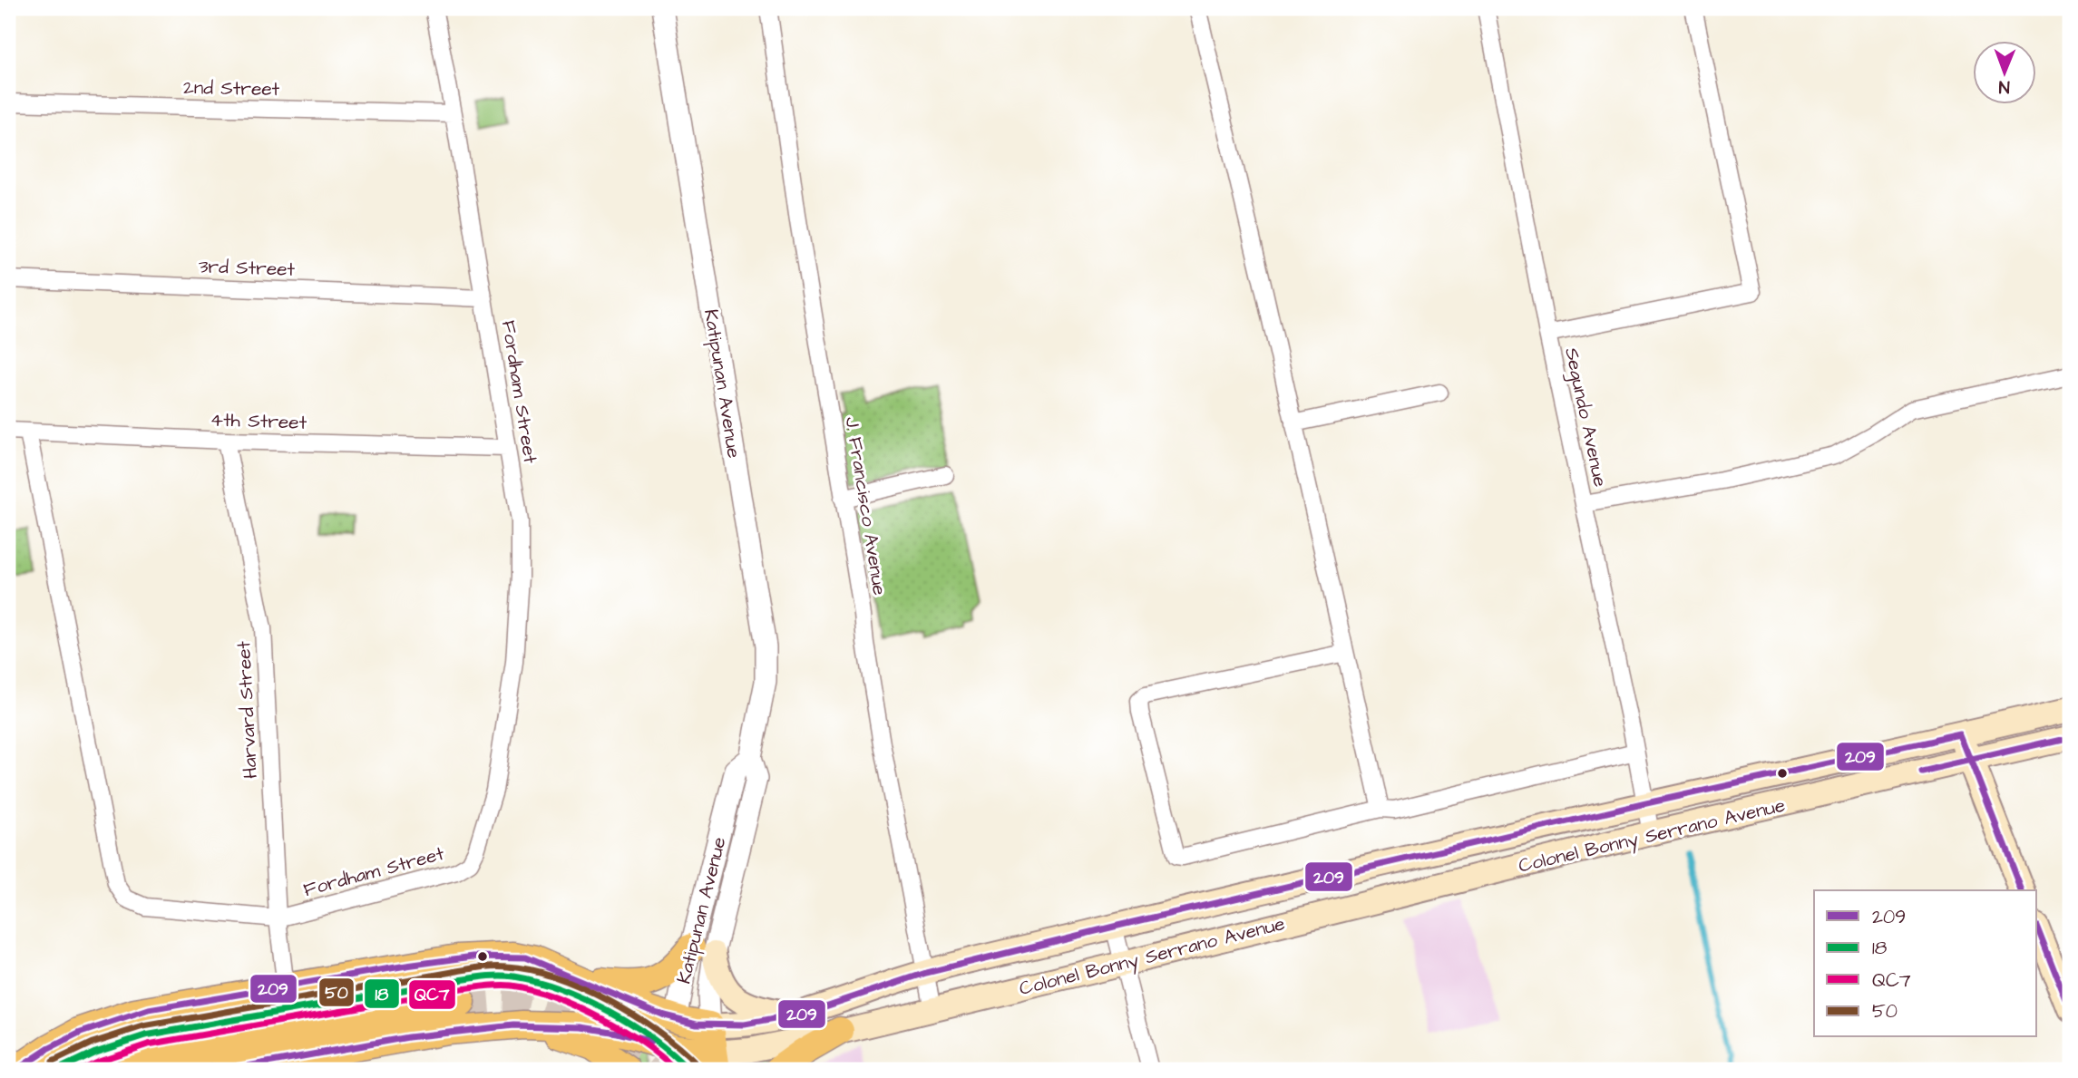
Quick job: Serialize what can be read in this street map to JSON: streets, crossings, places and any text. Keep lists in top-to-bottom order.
{
  "streets": {
    "main road": ["Katipunan Avenue", "Colonel Bonny Serrano Avenue"],
    "street": [
      "2nd Street",
      "3rd Street",
      "Fordham Street",
      "Segundo Avenue",
      "4th Street",
      "J. Francisco Avenue",
      "Harvard Street"
    ]
  },
  "crossings": [
    ["2nd Street", "Fordham Street"],
    ["3rd Street", "Fordham Street"],
    ["Katipunan Avenue", "Colonel Bonny Serrano Avenue"],
    ["Fordham Street", "4th Street"],
    ["Fordham Street", "Harvard Street"],
    ["Segundo Avenue", "Colonel Bonny Serrano Avenue"],
    ["4th Street", "Harvard Street"],
    ["J. Francisco Avenue", "Colonel Bonny Serrano Avenue"]
  ],
  "lines": [
    "transit line 209",
    "transit line 50",
    "transit line 18",
    "transit line QC7"
  ],
  "legend": [
    "209",
    "18",
    "QC7",
    "50"
  ],
  "north": "bottom"
}
